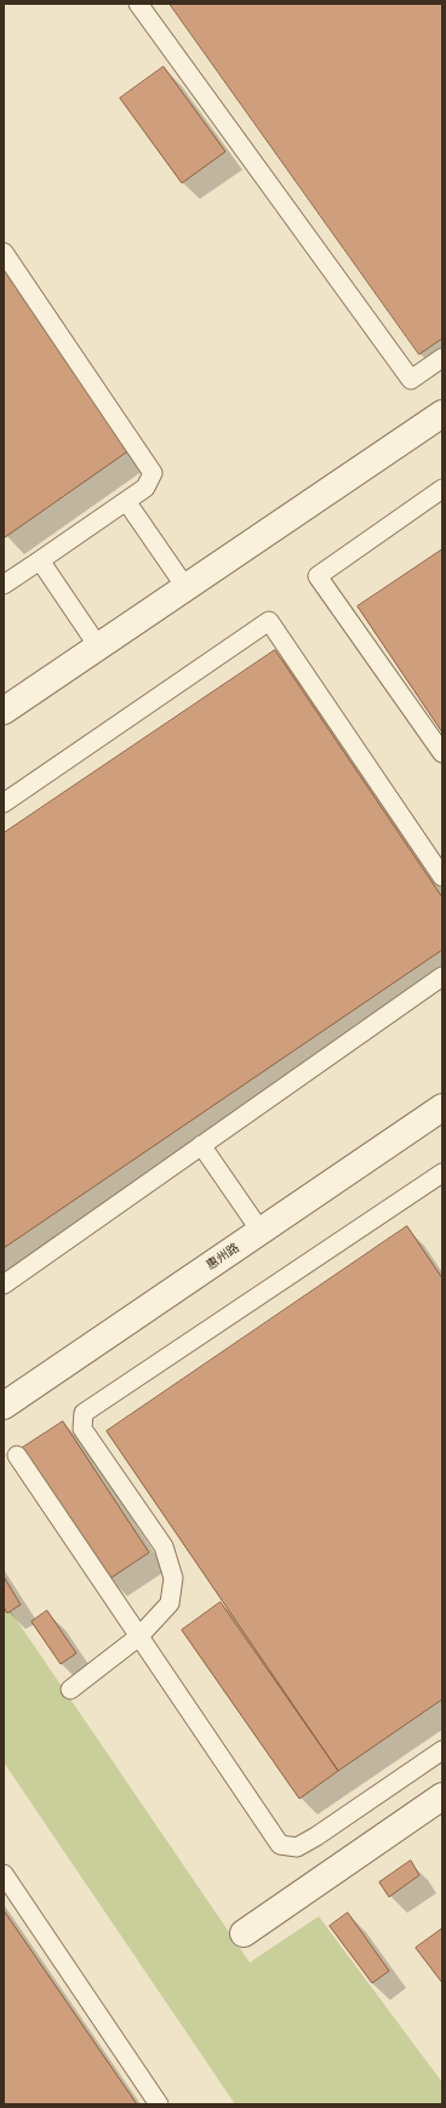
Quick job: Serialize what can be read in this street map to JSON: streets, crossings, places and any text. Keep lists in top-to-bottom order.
{
  "streets": {
    "street": ["惠州路"]
  }
}
